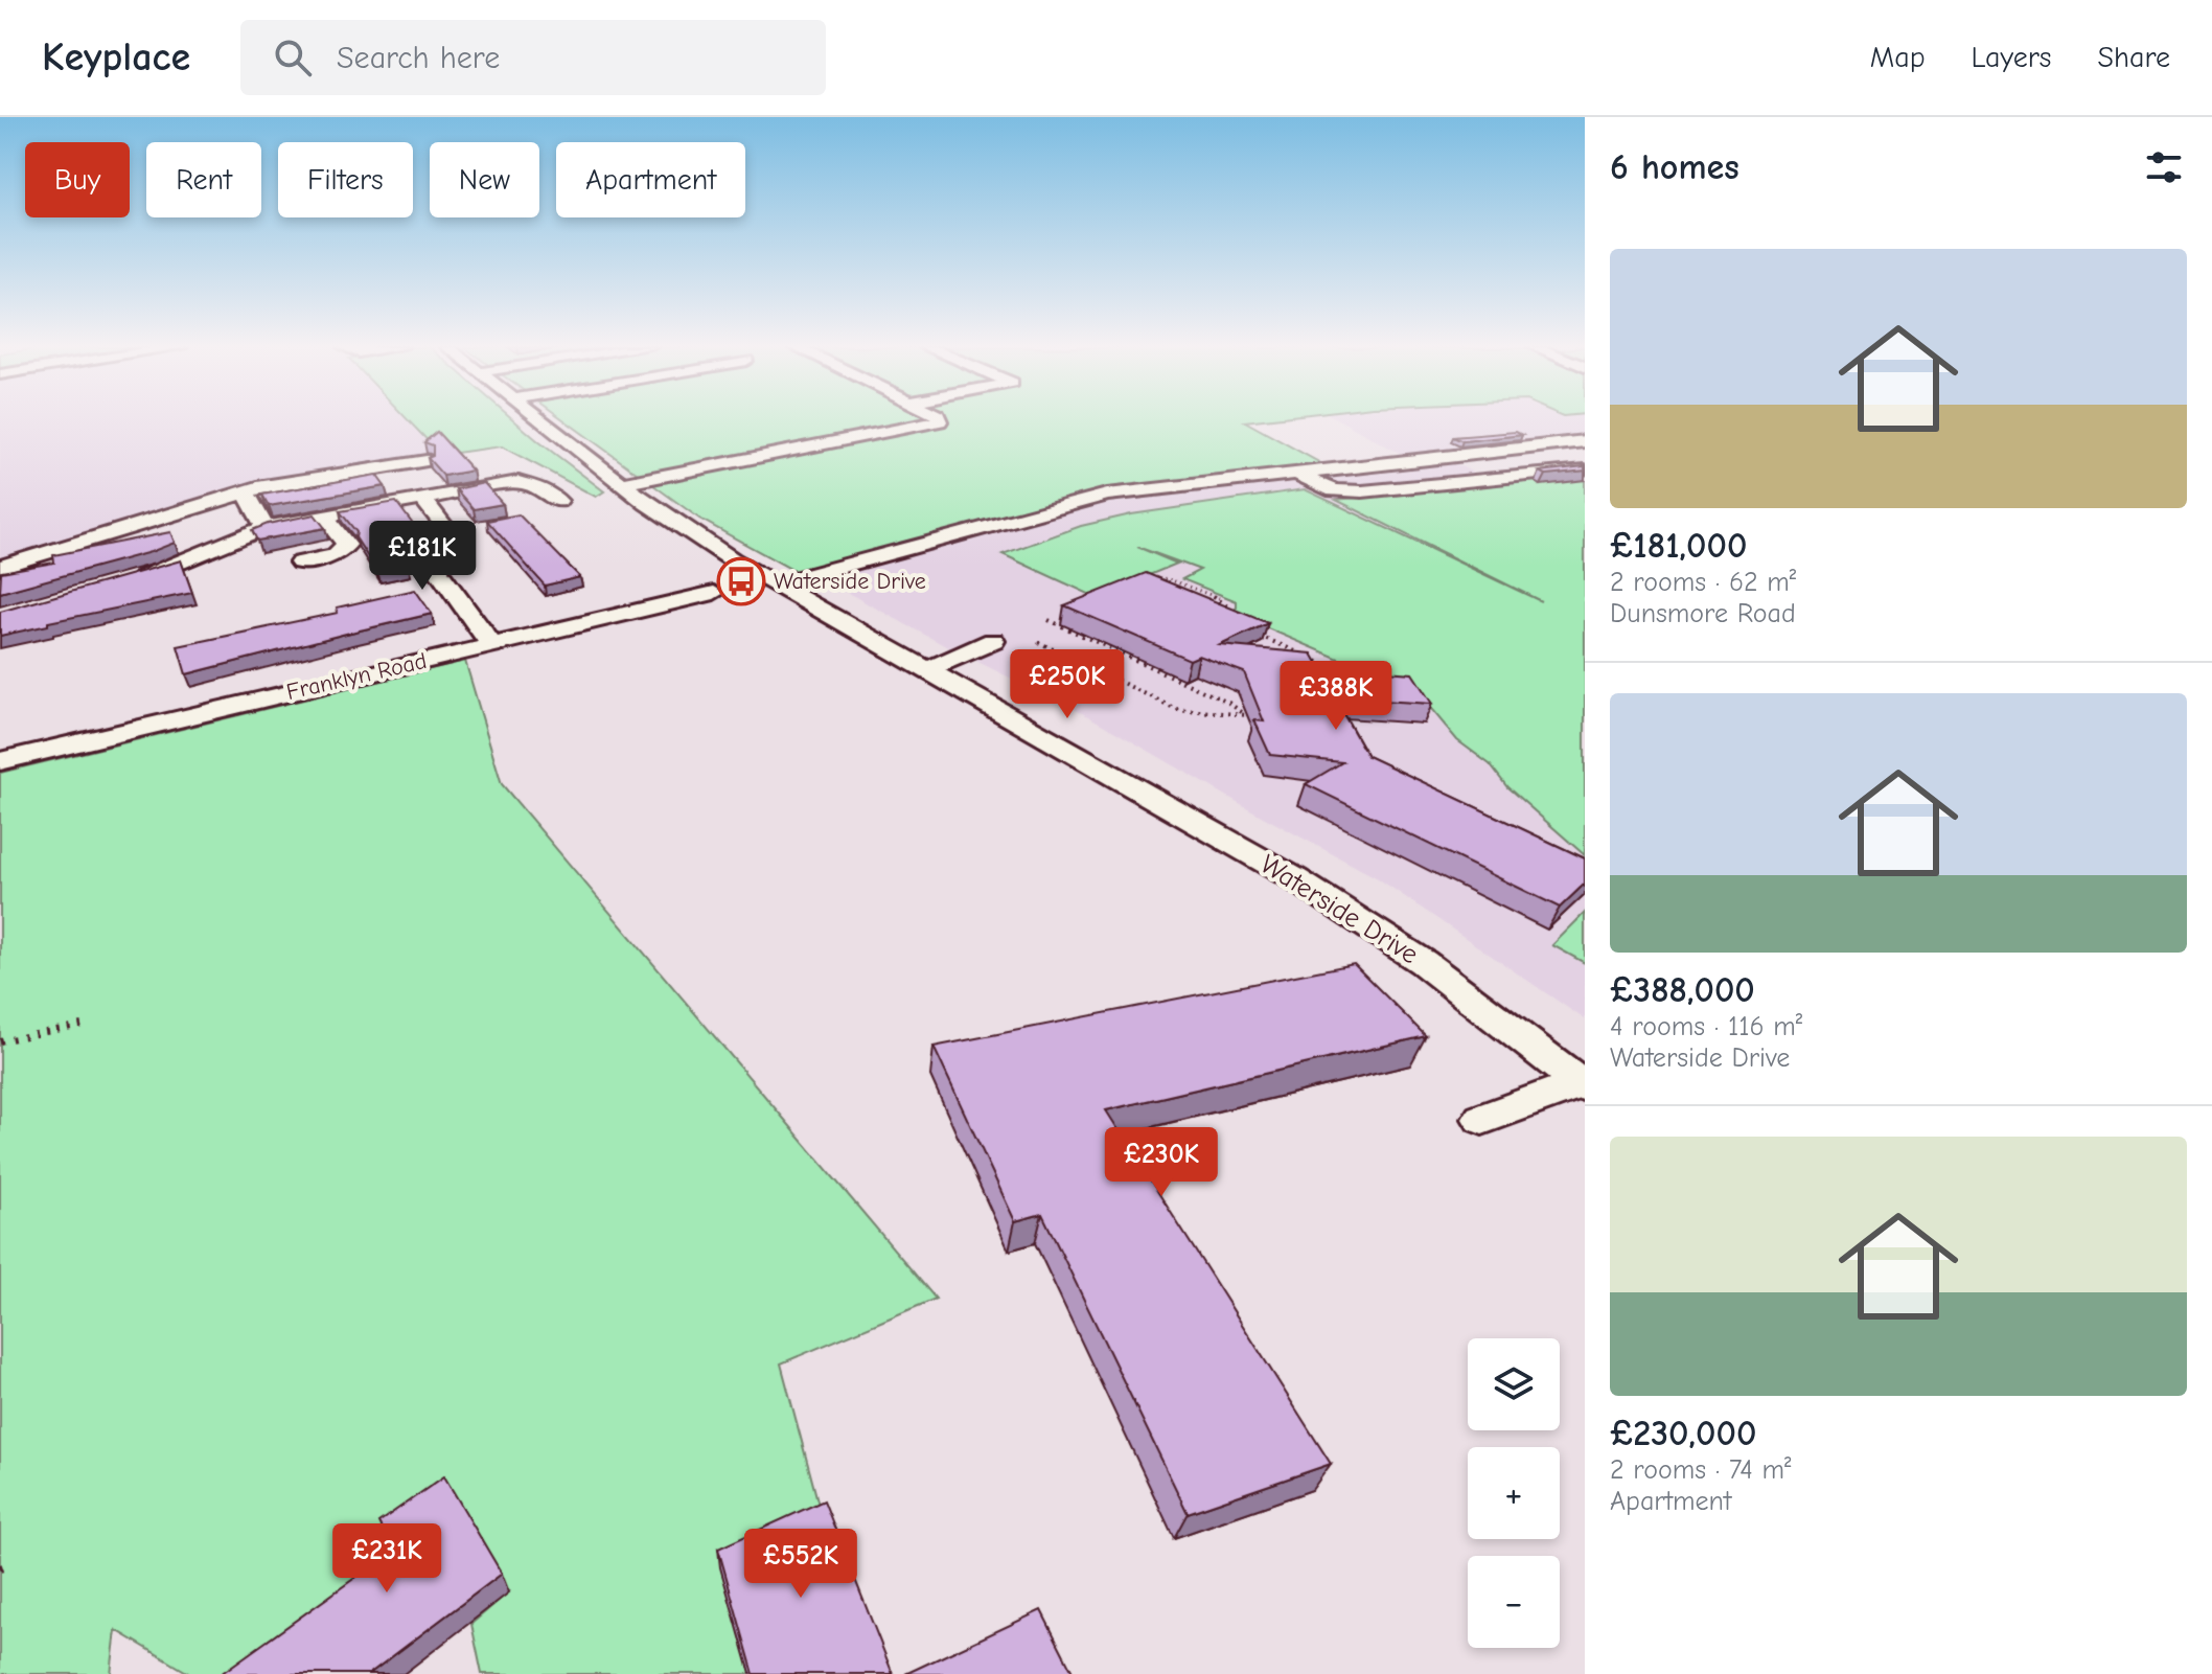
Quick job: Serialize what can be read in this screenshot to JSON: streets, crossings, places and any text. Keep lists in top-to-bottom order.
{
  "streets": {
    "street": ["Franklyn Road", "Waterside Drive"]
  },
  "places": {
    "bus stop": ["Waterside Drive"]
  },
  "page": {
    "header": "Keyplace",
    "search": "Search here",
    "nav": ["Map", "Layers", "Share"],
    "heading": "6 homes",
    "chip": [
      "Buy",
      "Rent",
      "Filters",
      "New",
      "Apartment"
    ],
    "list": [
      {
        "name": "£181,000",
        "note": "2 rooms · 62 m² · Dunsmore Road"
      },
      {
        "name": "£388,000",
        "note": "4 rooms · 116 m² · Waterside Drive"
      },
      {
        "name": "£230,000",
        "note": "2 rooms · 74 m² · Apartment"
      }
    ],
    "price": [
      "£181K",
      "£250K",
      "£388K",
      "£230K",
      "£231K",
      "£552K"
    ],
    "map_buttons": ["+", "−"]
  }
}
